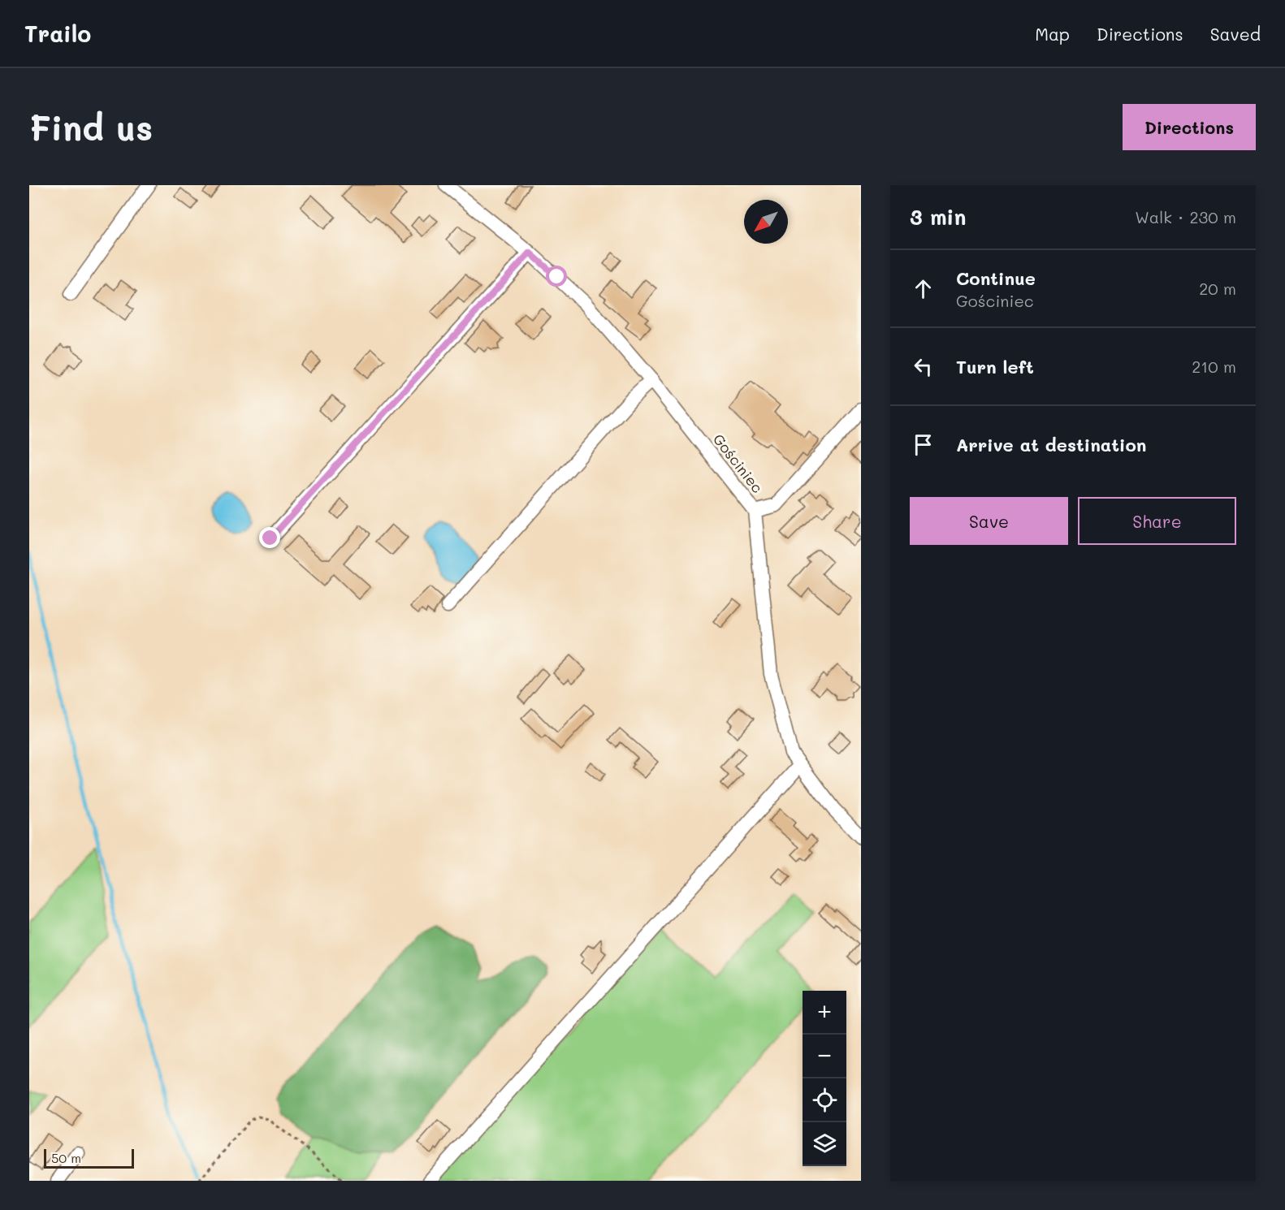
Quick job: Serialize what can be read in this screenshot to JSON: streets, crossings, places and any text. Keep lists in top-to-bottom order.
{
  "streets": {
    "street": ["Gościniec"]
  },
  "scale_bar": "50 m",
  "north": "bottom left",
  "page": {
    "header": "Trailo",
    "nav": ["Map", "Directions", "Saved"],
    "buttons": [
      "Directions",
      ["Save", "Share"]
    ],
    "title": "Find us",
    "heading": ["3 min", "Walk · 230 m"],
    "list": [
      ["Continue", "Gościniec", "20 m"],
      ["Turn left", "210 m"],
      "Arrive at destination"
    ],
    "map_buttons": ["+", "−"],
    "scale": "50 m"
  }
}
